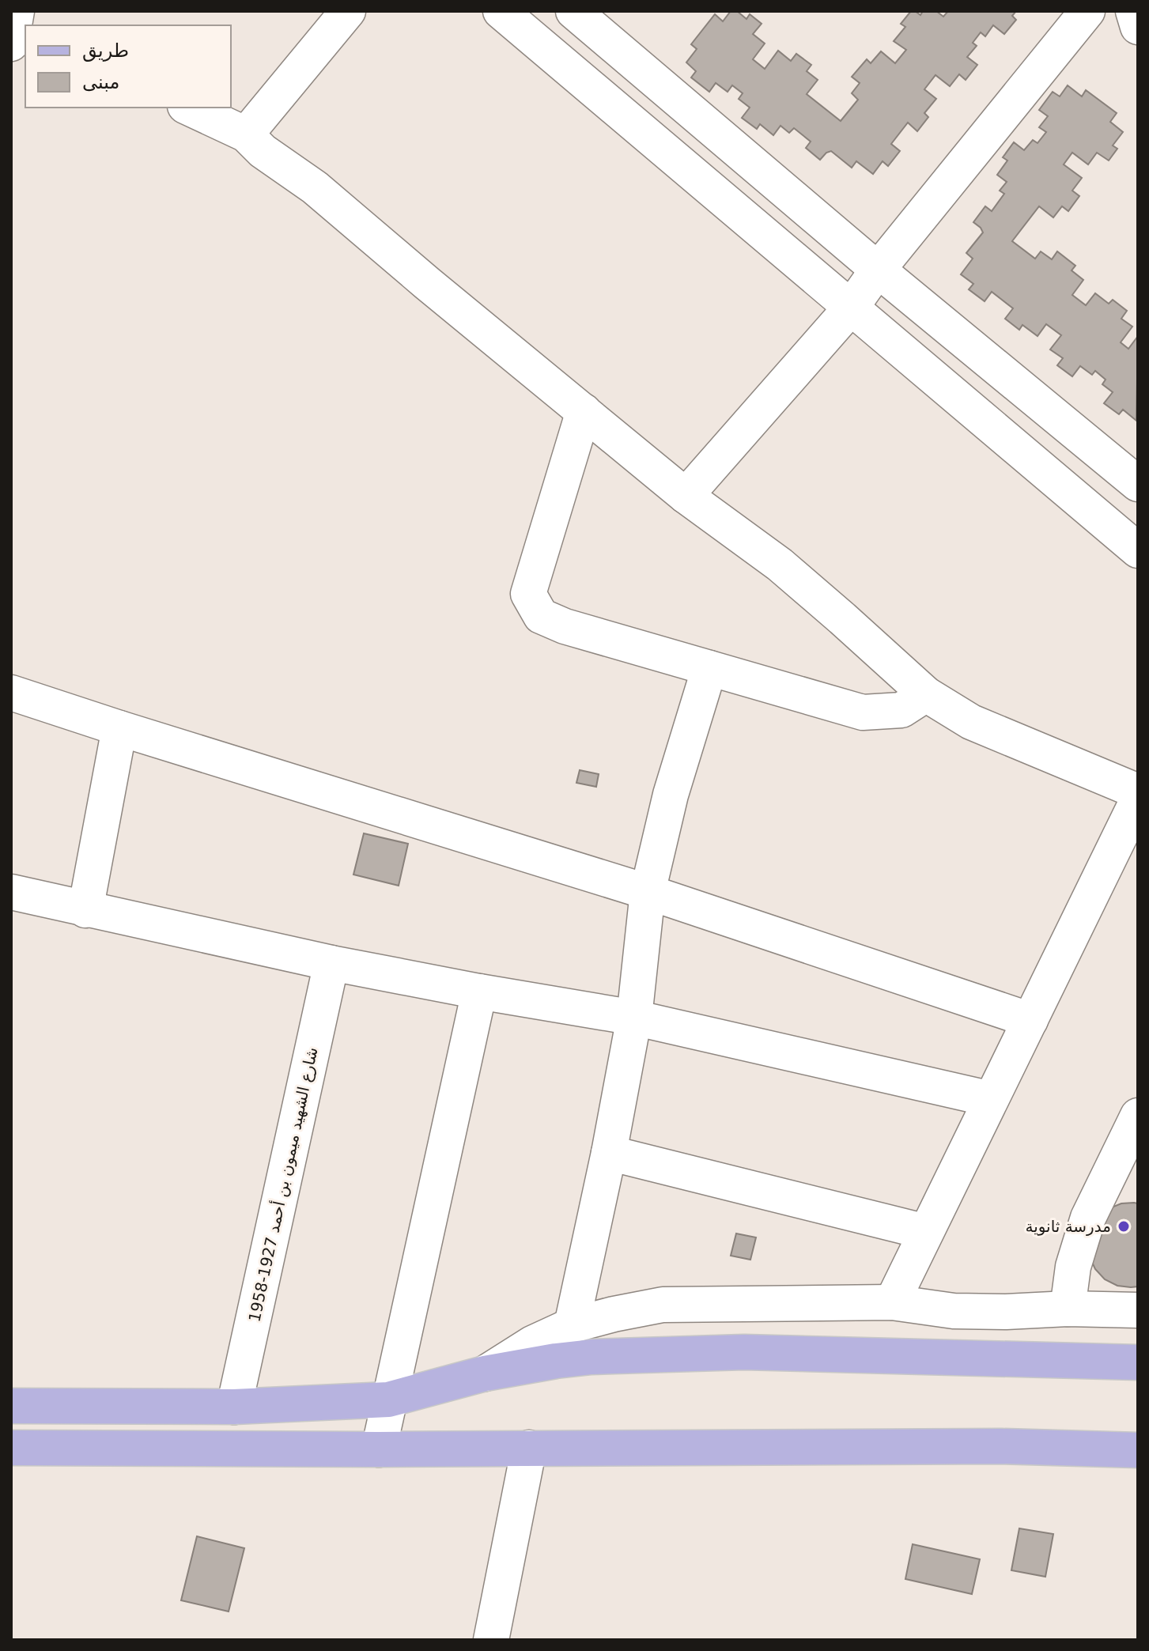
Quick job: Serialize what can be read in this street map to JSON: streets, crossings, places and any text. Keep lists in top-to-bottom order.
{
  "streets": {
    "street": ["شارع الشهيد ميمون بن أحمد 1927-1958"]
  },
  "places": ["مدرسة ثانوية"],
  "legend": ["طريق", "مبنى"]
}
